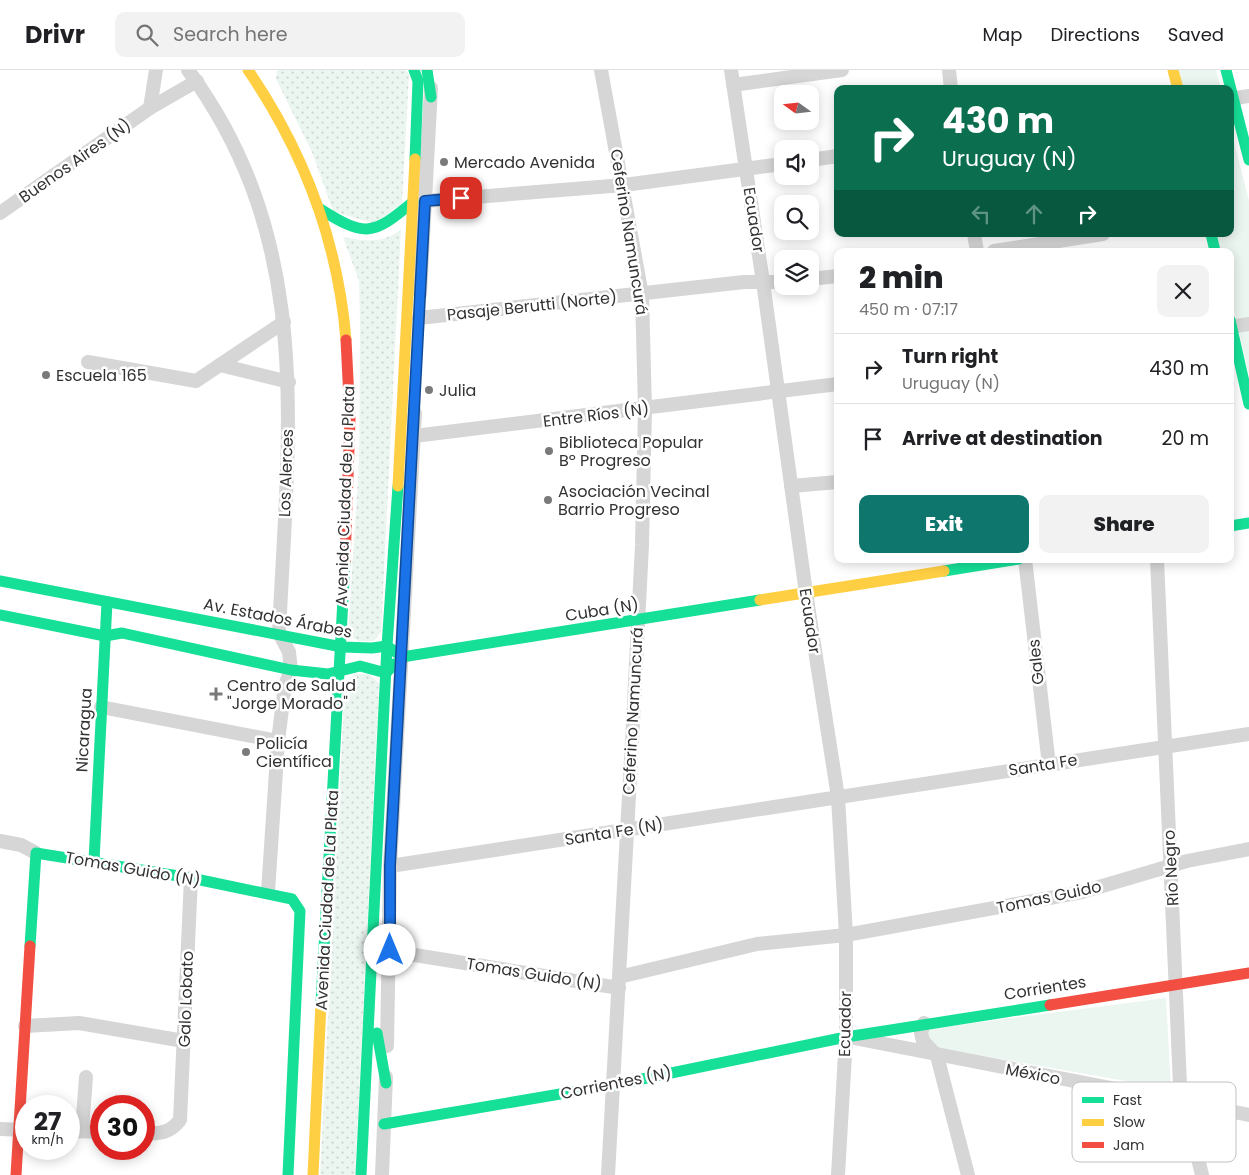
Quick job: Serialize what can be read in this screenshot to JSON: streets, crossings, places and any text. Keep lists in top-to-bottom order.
{
  "streets": {
    "main road": [
      "Avenida Ciudad de La Plata",
      "Cuba (N)",
      "Av. Estados Árabes",
      "Nicaragua",
      "Tomas Guido (N)",
      "Corrientes",
      "Corrientes (N)"
    ],
    "street": [
      "Buenos Aires (N)",
      "Ecuador",
      "Ceferino Namuncurá",
      "Pasaje Berutti (Norte)",
      "Entre Ríos (N)",
      "Los Alerces",
      "Gales",
      "Santa Fe",
      "Santa Fe (N)",
      "Río Negro",
      "Tomas Guido",
      "Galo Lobato",
      "México"
    ]
  },
  "crossings": [
    ["Buenos Aires (N)", "Los Alerces"],
    ["Ecuador", "Pasaje Berutti (Norte)"],
    ["Ecuador", "Entre Ríos (N)"],
    ["Ecuador", "Cuba (N)"],
    ["Ecuador", "Santa Fe"],
    ["Ecuador", "Santa Fe (N)"],
    ["Ecuador", "Tomas Guido (N)"],
    ["Ecuador", "Tomas Guido"],
    ["Ecuador", "Corrientes"],
    ["Ecuador", "México"],
    ["Ecuador", "Corrientes (N)"],
    ["Ceferino Namuncurá", "Pasaje Berutti (Norte)"],
    ["Ceferino Namuncurá", "Entre Ríos (N)"],
    ["Ceferino Namuncurá", "Cuba (N)"],
    ["Ceferino Namuncurá", "Santa Fe (N)"],
    ["Ceferino Namuncurá", "Tomas Guido (N)"],
    ["Ceferino Namuncurá", "Corrientes (N)"],
    ["Los Alerces", "Avenida Ciudad de La Plata"],
    ["Los Alerces", "Av. Estados Árabes"],
    ["Los Alerces", "Tomas Guido (N)"],
    ["Avenida Ciudad de La Plata", "Av. Estados Árabes"],
    ["Avenida Ciudad de La Plata", "Tomas Guido (N)"],
    ["Av. Estados Árabes", "Nicaragua"],
    ["Gales", "Santa Fe"],
    ["Nicaragua", "Tomas Guido (N)"],
    ["Santa Fe", "Santa Fe (N)"],
    ["Santa Fe", "Río Negro"],
    ["Río Negro", "Tomas Guido"],
    ["Río Negro", "Corrientes"],
    ["Tomas Guido (N)", "Tomas Guido"],
    ["Tomas Guido (N)", "Galo Lobato"],
    ["Corrientes", "México"],
    ["Corrientes", "Corrientes (N)"],
    ["México", "Corrientes (N)"]
  ],
  "places": {
    "other": [
      "Mercado Avenida",
      "Escuela 165",
      "Julia",
      "Biblioteca Popular Bº Progreso",
      "Asociación Vecinal Barrio Progreso",
      "Policía Científica"
    ],
    "health": ["Centro de Salud \"Jorge Morado\""]
  },
  "legend": ["Fast", "Slow", "Jam"],
  "north": "left",
  "page": {
    "header": "Drivr",
    "search": "Search here",
    "nav": ["Map", "Directions", "Saved"],
    "turn": ["430 m", "Uruguay (N)"],
    "heading": ["2 min", "450 m · 07:17"],
    "list": [
      {
        "name": "Turn right",
        "note": "Uruguay (N)",
        "value": "430 m"
      },
      {
        "name": "Arrive at destination",
        "value": "20 m"
      }
    ],
    "buttons": ["Exit", "Share"],
    "speed": "27 km/h",
    "limit": "30"
  }
}
